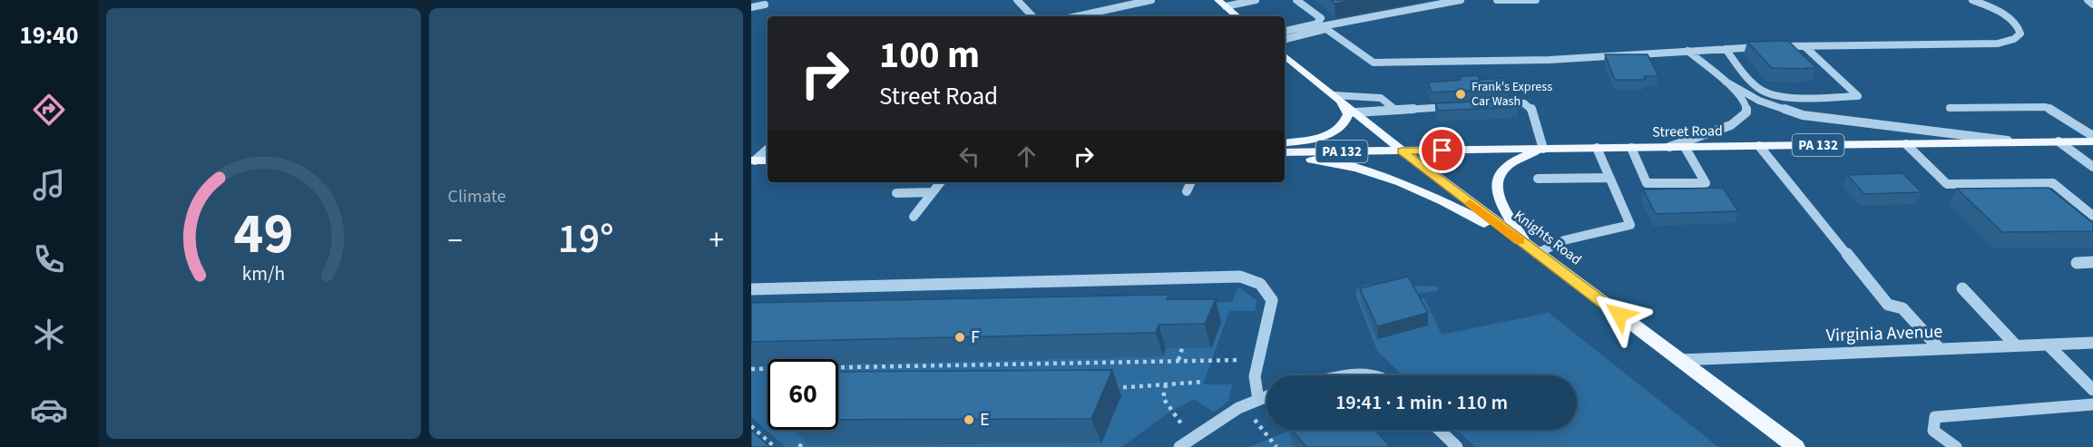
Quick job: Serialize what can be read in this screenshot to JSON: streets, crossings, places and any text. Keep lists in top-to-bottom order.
{
  "streets": {
    "main road": ["Street Road", "PA 132", "Knights Road"],
    "street": ["Virginia Avenue"]
  },
  "crossings": [
    ["Street Road", "Knights Road"],
    ["Knights Road", "Virginia Avenue"]
  ],
  "places": ["Frank's Express Car Wash", "F", "E"],
  "page": {
    "tabs": "19:40",
    "tile": "Climate",
    "turn": ["100 m", "Street Road"],
    "heat": ["−", "19°", "+"],
    "limit": "60",
    "trip": "19:41 · 1 min · 110 m",
    "gauge": ["49", "km/h"]
  }
}
